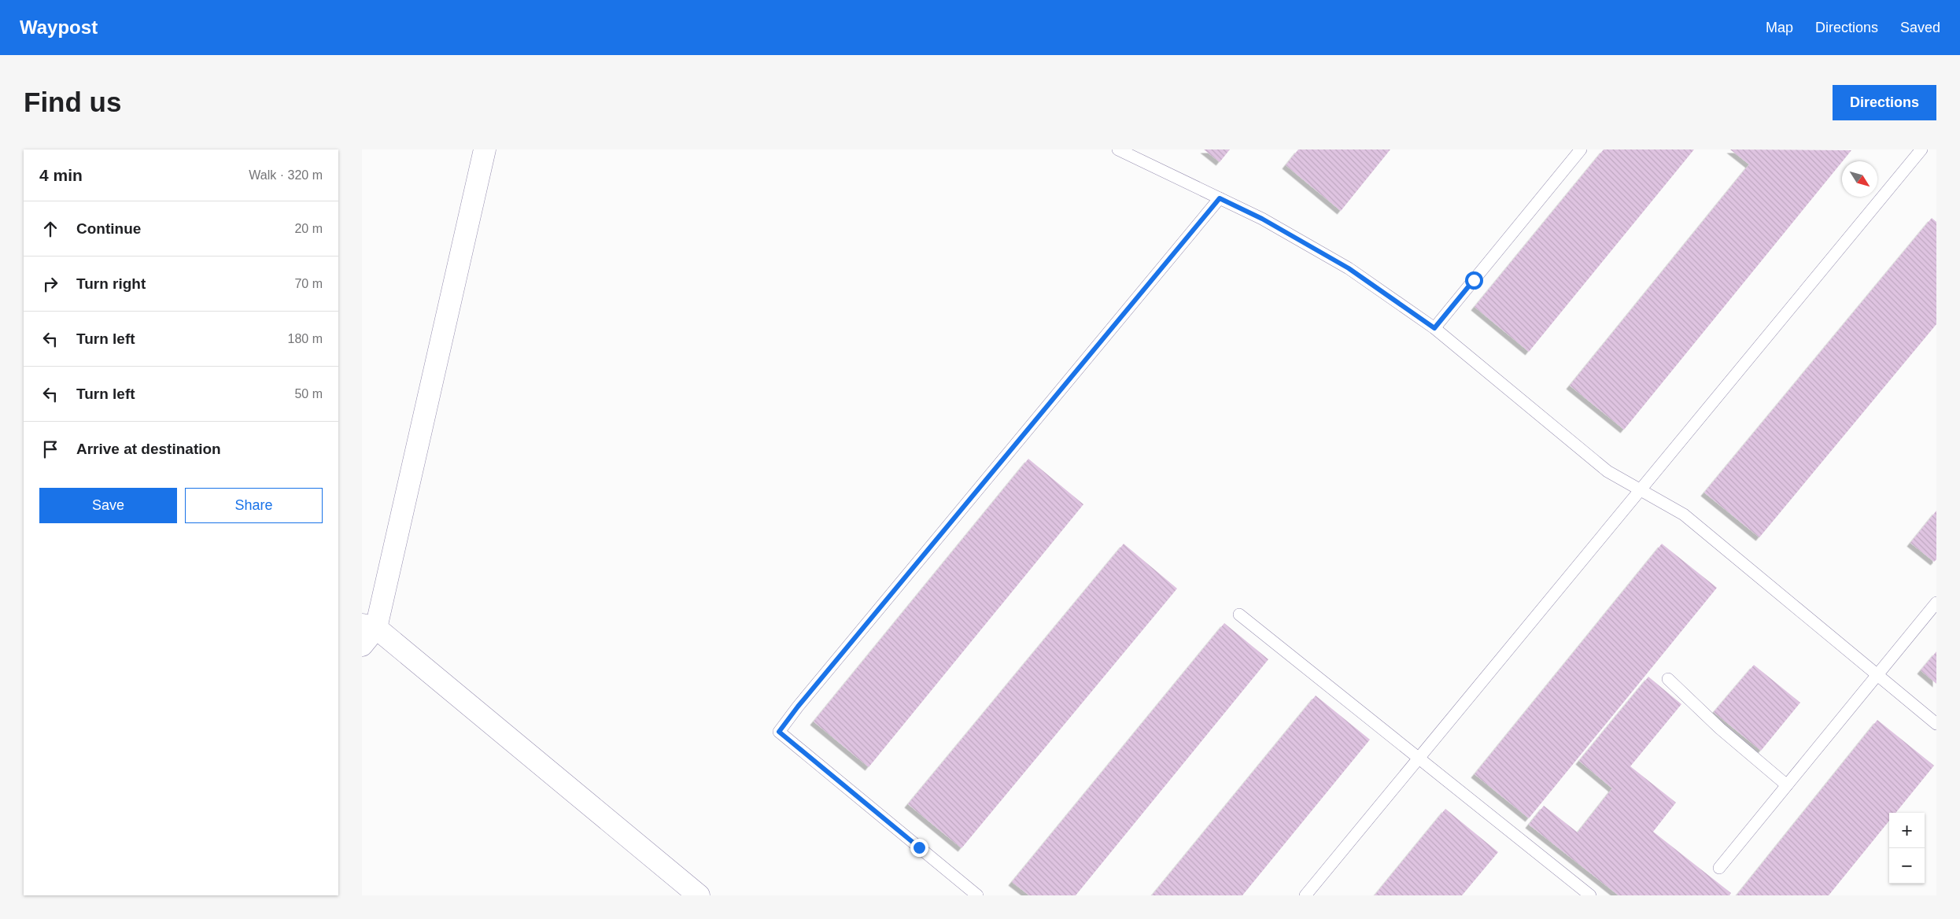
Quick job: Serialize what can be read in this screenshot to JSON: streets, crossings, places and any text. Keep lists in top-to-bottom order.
{
  "north": "bottom right",
  "page": {
    "header": "Waypost",
    "nav": ["Map", "Directions", "Saved"],
    "buttons": [
      "Directions",
      ["Save", "Share"]
    ],
    "title": "Find us",
    "heading": ["4 min", "Walk · 320 m"],
    "list": [
      ["Continue", "20 m"],
      ["Turn right", "70 m"],
      ["Turn left", "180 m"],
      ["Turn left", "50 m"],
      "Arrive at destination"
    ],
    "map_buttons": ["+", "−"]
  }
}
